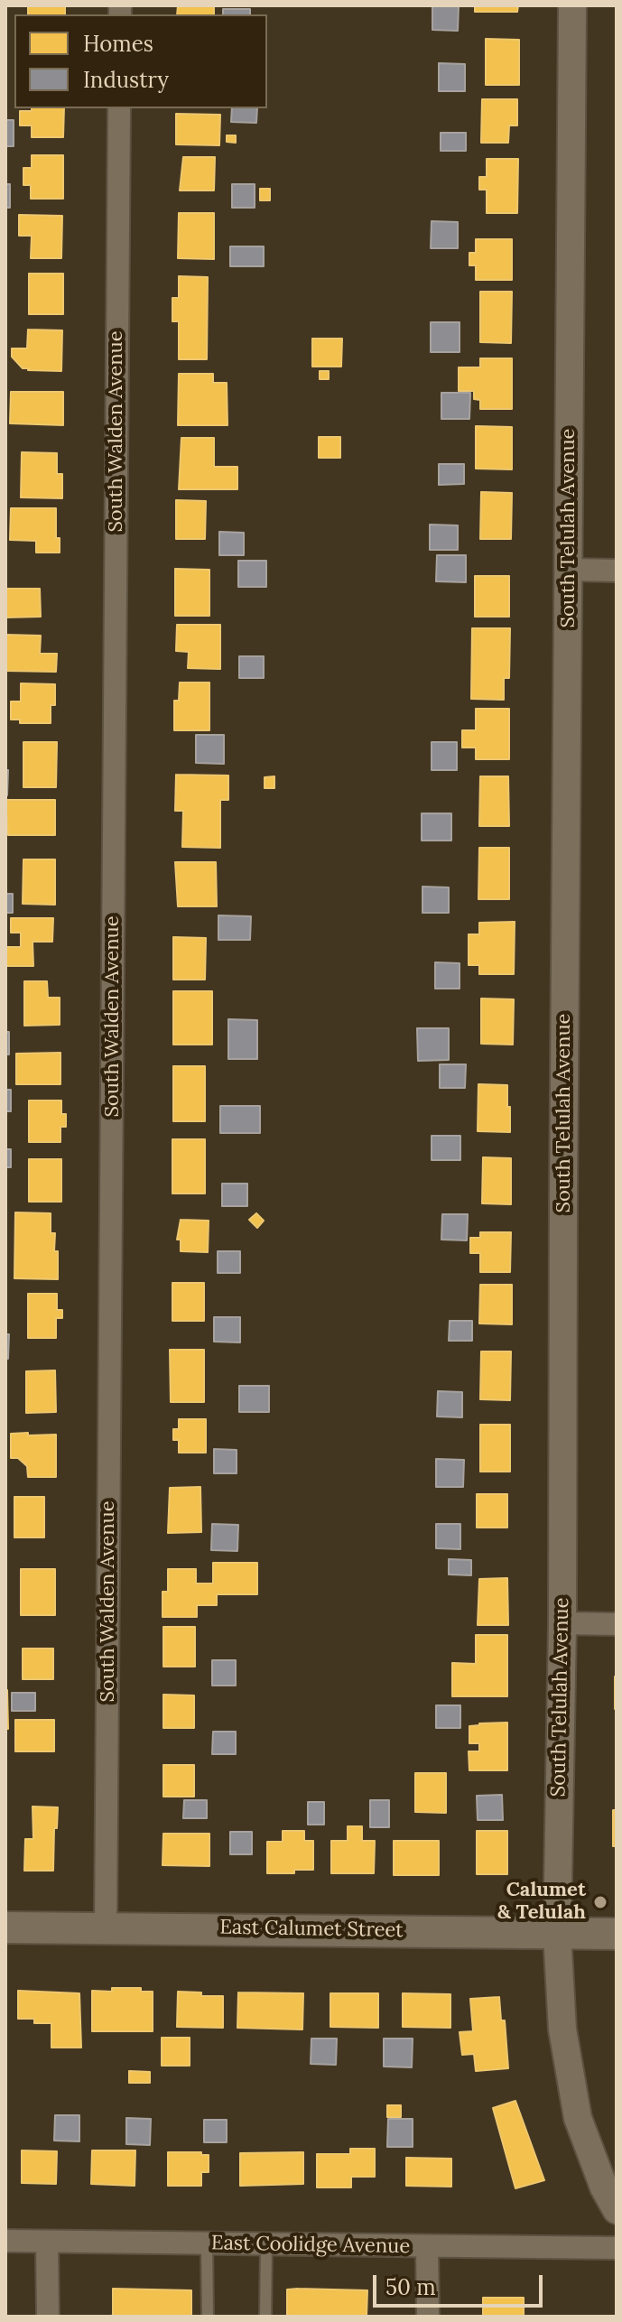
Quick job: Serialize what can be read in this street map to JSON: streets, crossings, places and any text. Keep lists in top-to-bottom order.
{
  "streets": {
    "main road": ["East Calumet Street"],
    "street": ["South Walden Avenue", "South Telulah Avenue", "East Coolidge Avenue"]
  },
  "crossings": [
    ["South Walden Avenue", "East Calumet Street"],
    ["South Telulah Avenue", "East Calumet Street"]
  ],
  "places": ["Calumet & Telulah"],
  "legend": ["Homes", "Industry"],
  "scale_bar": "50 m"
}
